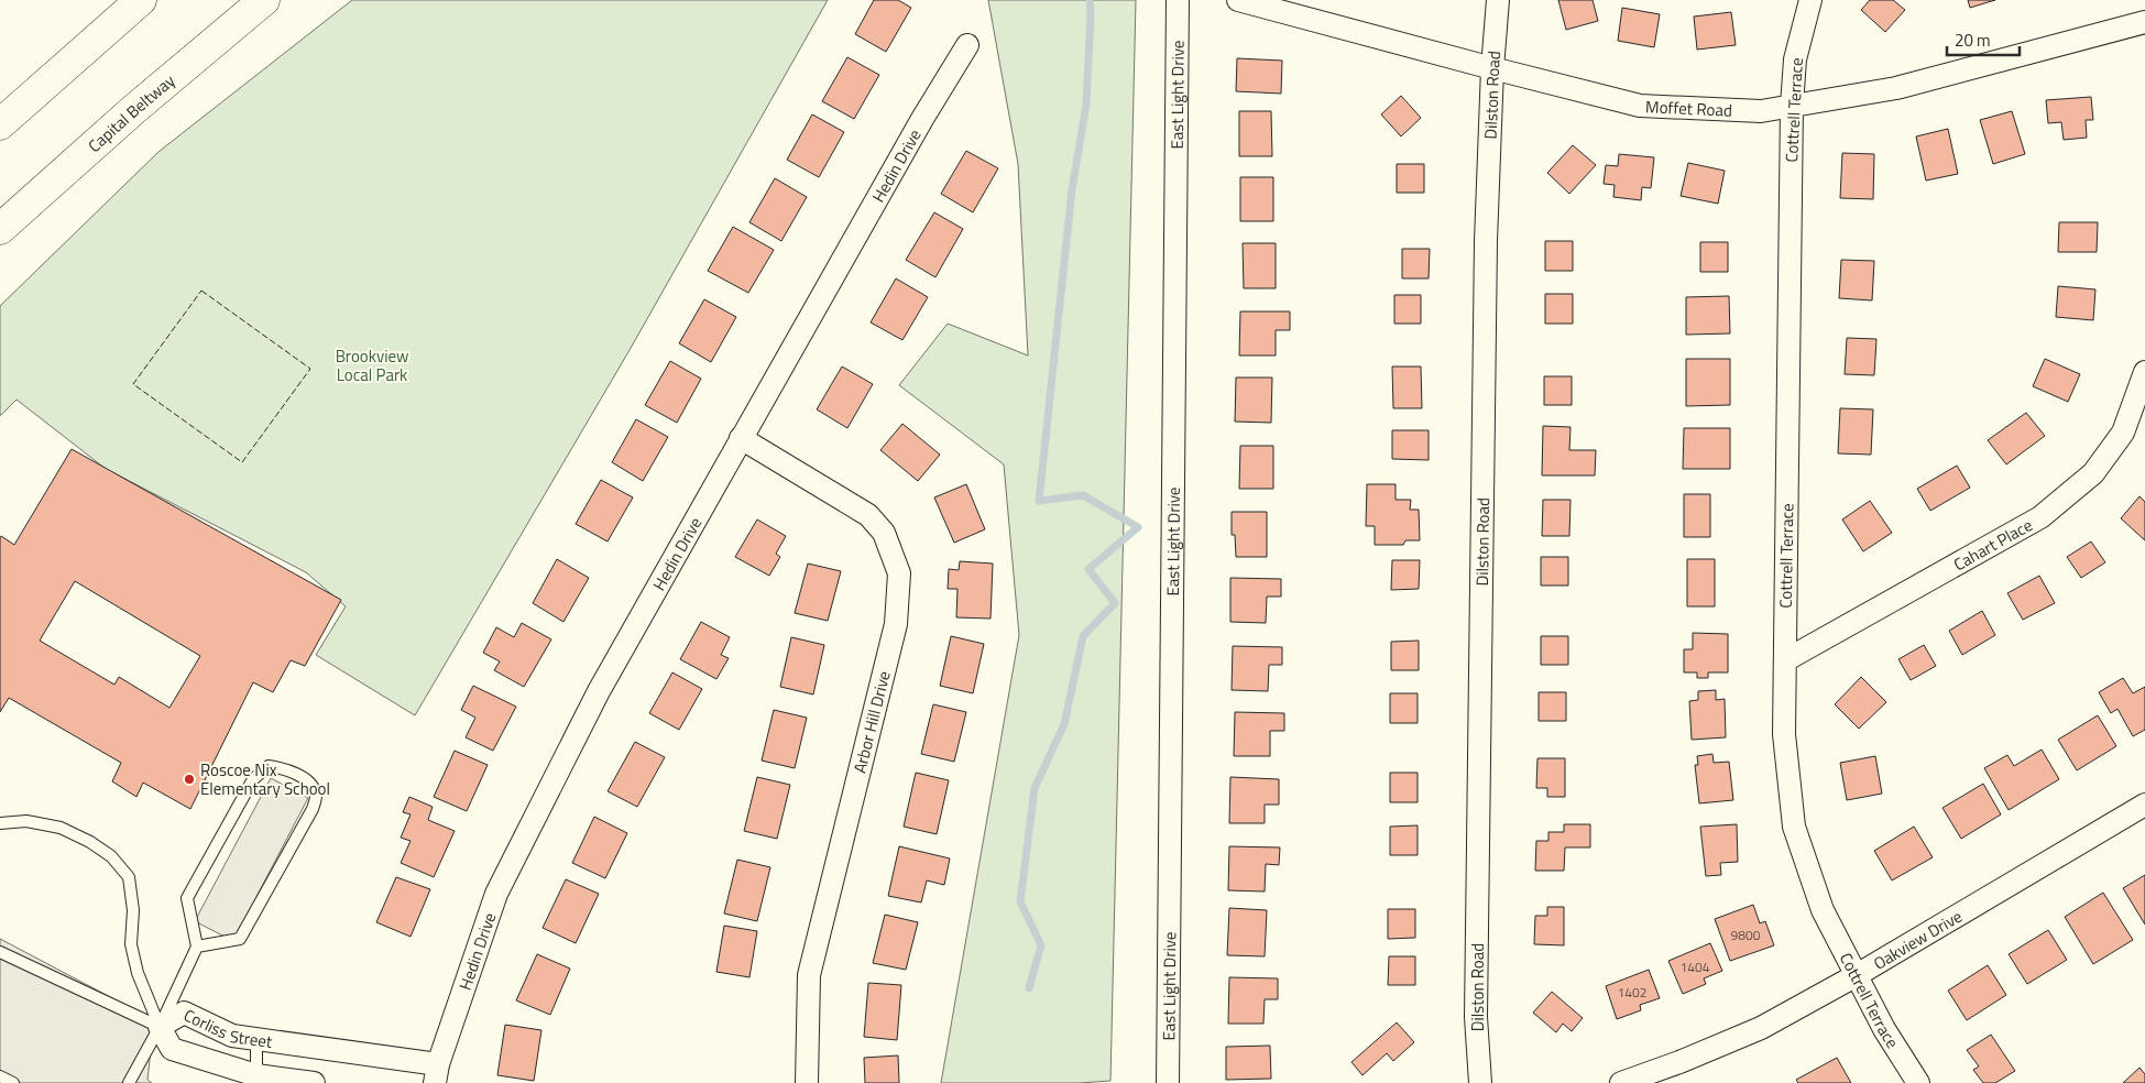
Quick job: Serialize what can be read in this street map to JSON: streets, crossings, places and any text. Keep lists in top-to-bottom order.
{
  "streets": {
    "highway": ["Capital Beltway"],
    "street": [
      "East Light Drive",
      "Dilston Road",
      "Moffet Road",
      "Cottrell Terrace",
      "Hedin Drive",
      "Cahart Place",
      "Arbor Hill Drive",
      "Oakview Drive",
      "Corliss Street"
    ]
  },
  "crossings": [
    ["Dilston Road", "Moffet Road"],
    ["Moffet Road", "Cottrell Terrace"],
    ["Cottrell Terrace", "Cahart Place"],
    ["Cottrell Terrace", "Oakview Drive"],
    ["Hedin Drive", "Arbor Hill Drive"],
    ["Hedin Drive", "Corliss Street"]
  ],
  "parks": ["Brookview Local Park"],
  "places": ["Roscoe Nix Elementary School"],
  "house_numbers": ["9800", "1404", "1402"],
  "scale_bar": "20 m"
}
